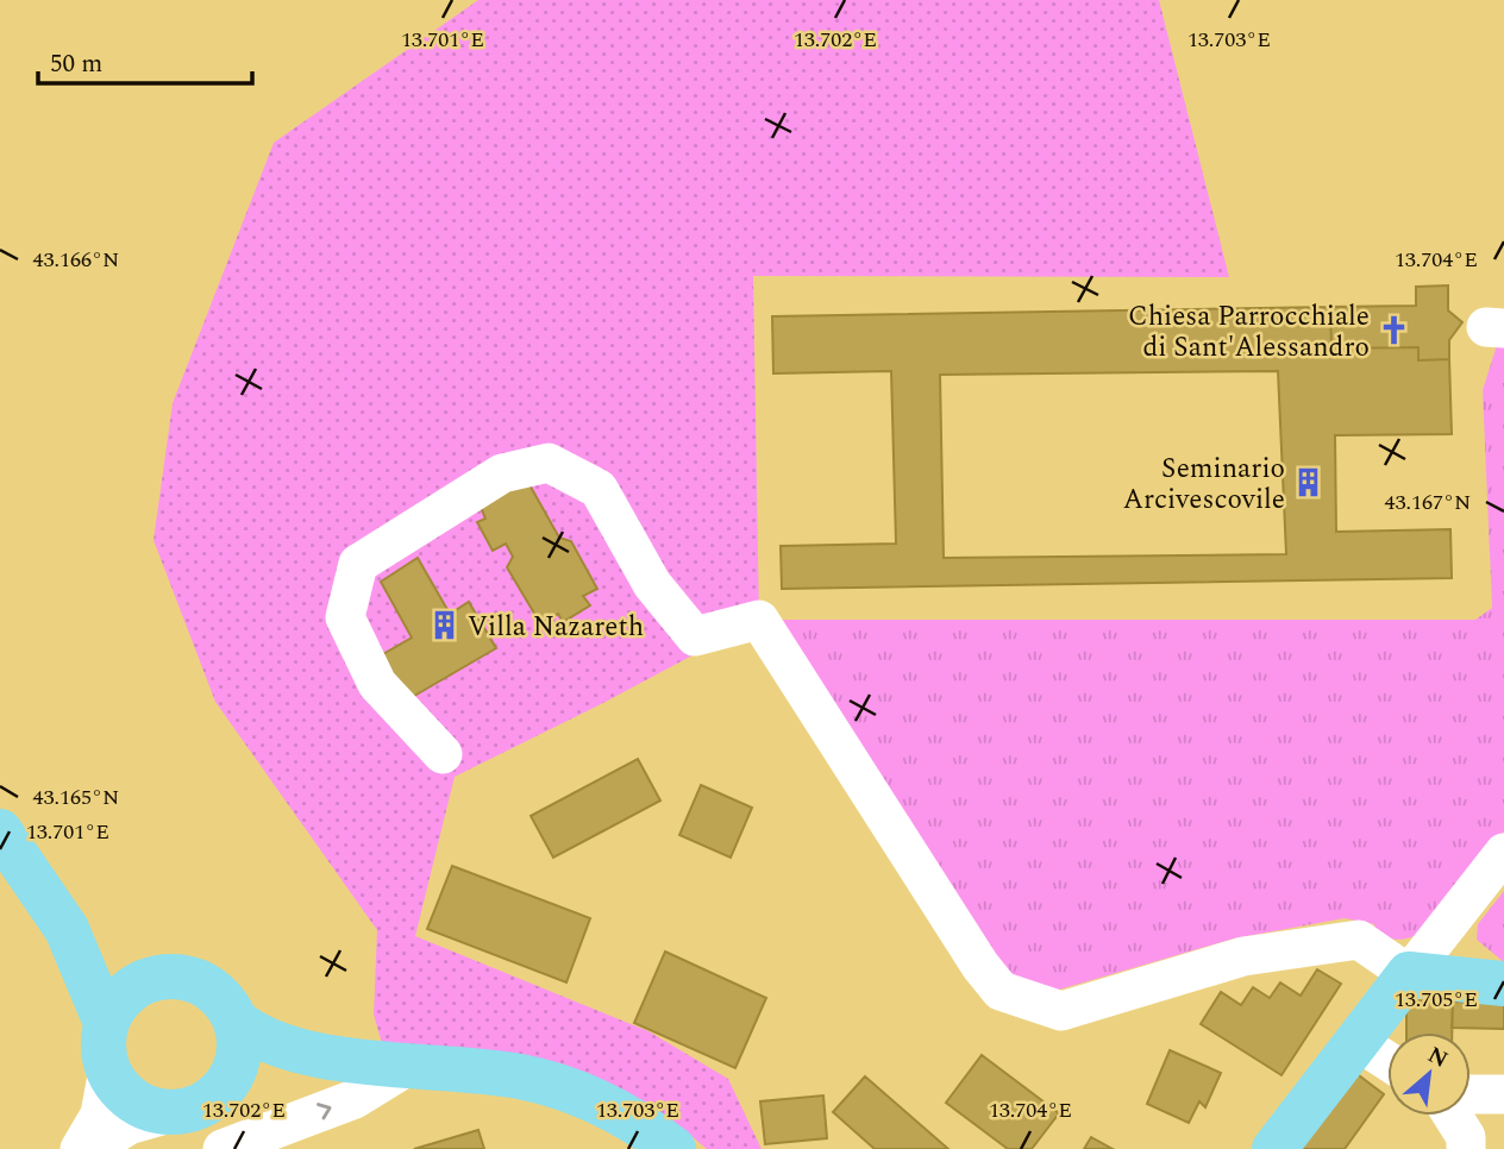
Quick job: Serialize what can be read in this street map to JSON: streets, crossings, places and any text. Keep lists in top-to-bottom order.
{
  "places": {
    "church": ["Chiesa Parrocchiale di Sant'Alessandro"],
    "building": ["Seminario Arcivescovile", "Villa Nazareth"]
  },
  "scale_bar": "50 m",
  "north": "top right",
  "coordinates": [
    "13.701°E",
    "13.702°E",
    "13.703°E",
    "43.166°N",
    "13.704°E",
    "43.167°N",
    "43.165°N",
    "13.705°E"
  ]
}
